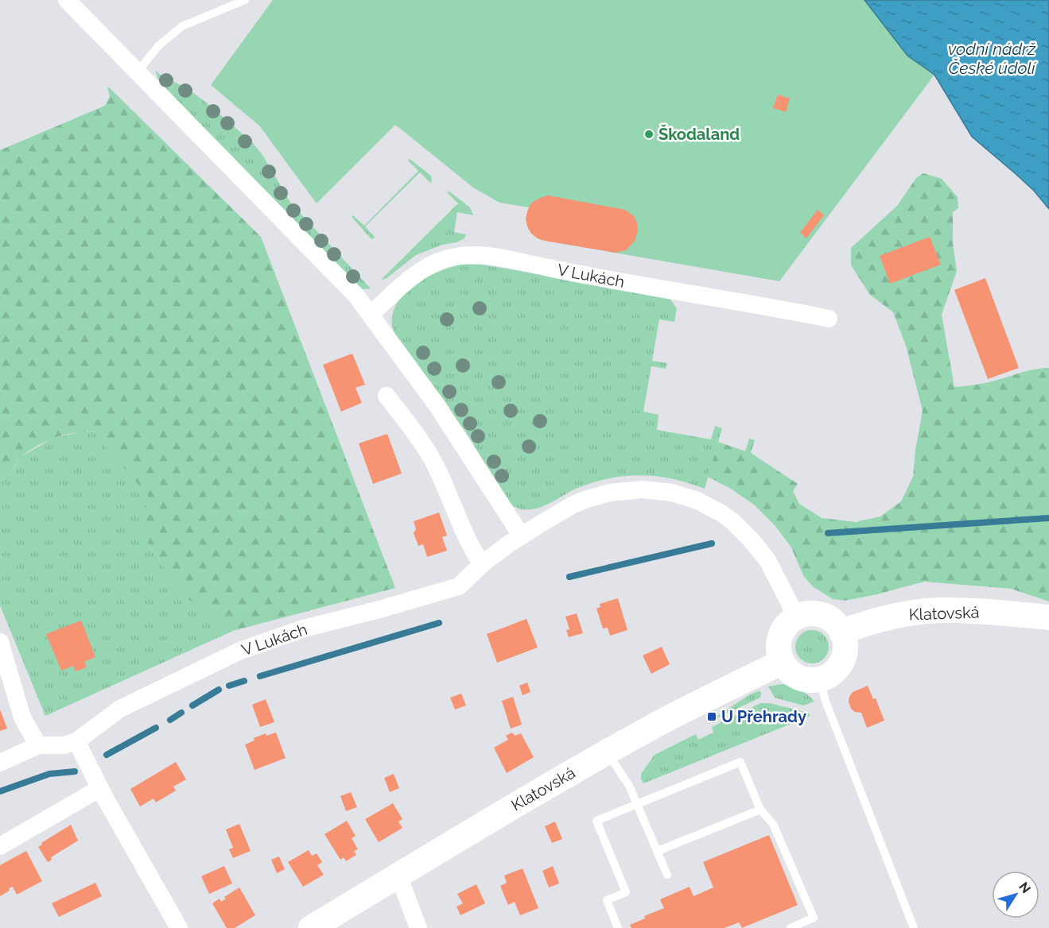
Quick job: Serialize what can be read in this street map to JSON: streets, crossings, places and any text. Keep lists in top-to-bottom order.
{
  "streets": {
    "main road": ["Klatovská"],
    "street": ["V Lukách"]
  },
  "crossings": [
    ["V Lukách", "Klatovská"]
  ],
  "water": ["vodní nádrž České údolí"],
  "places": {
    "other": ["Škodaland"],
    "transit": ["U Přehrady"]
  },
  "north": "top right"
}
